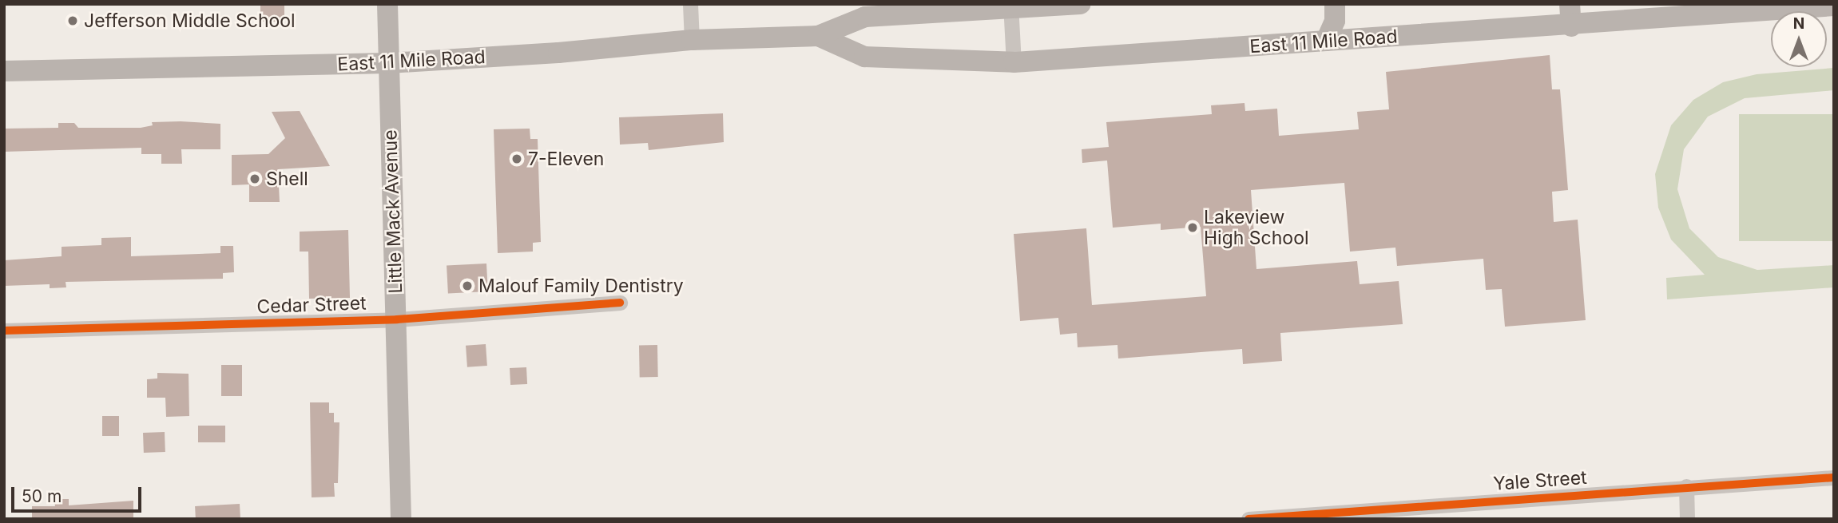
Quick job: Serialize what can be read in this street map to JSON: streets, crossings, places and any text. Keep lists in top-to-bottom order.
{
  "streets": {
    "main road": ["East 11 Mile Road", "Little Mack Avenue"],
    "street": ["Cedar Street", "Yale Street"]
  },
  "crossings": [
    ["East 11 Mile Road", "Little Mack Avenue"],
    ["Little Mack Avenue", "Cedar Street"]
  ],
  "places": [
    "Jefferson Middle School",
    "7-Eleven",
    "Shell",
    "Lakeview High School",
    "Malouf Family Dentistry"
  ],
  "scale_bar": "50 m",
  "north": "top"
}
